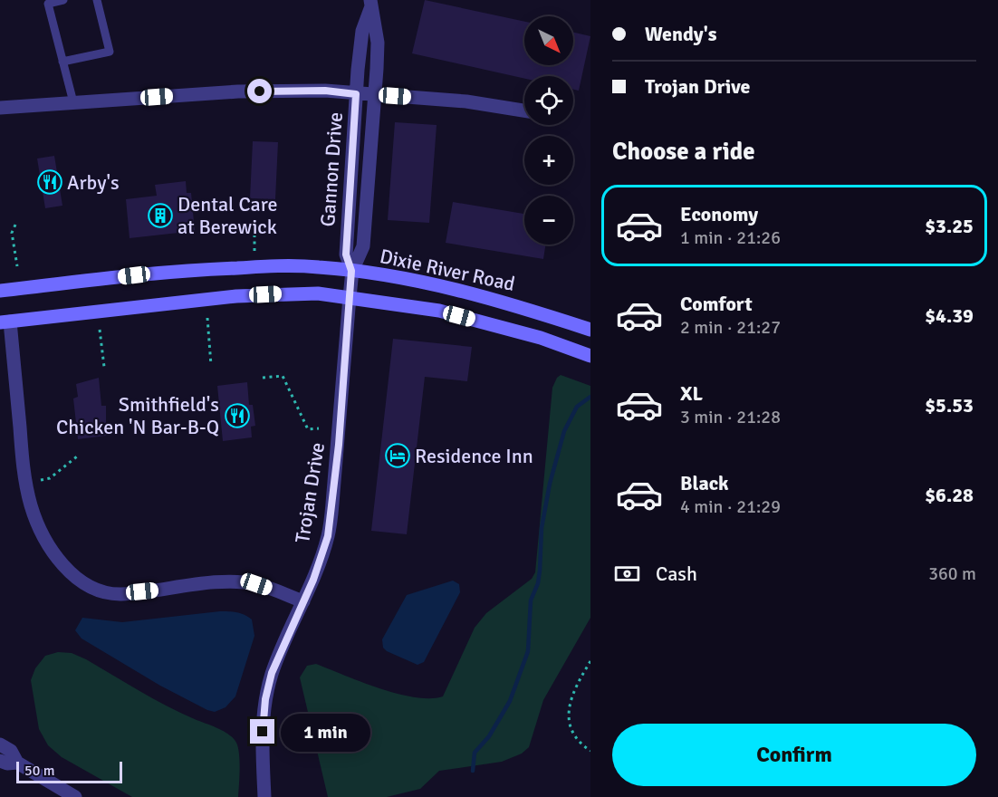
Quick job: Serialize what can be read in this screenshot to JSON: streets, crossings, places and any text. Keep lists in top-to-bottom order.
{
  "streets": {
    "street": ["Gannon Drive", "Dixie River Road", "Trojan Drive"]
  },
  "crossings": [
    ["Gannon Drive", "Dixie River Road"],
    ["Gannon Drive", "Trojan Drive"],
    ["Dixie River Road", "Trojan Drive"]
  ],
  "places": {
    "restaurant": ["Arby's", "Smithfield's Chicken 'N Bar-B-Q"],
    "building": ["Dental Care at Berewick"],
    "hotel": ["Residence Inn"]
  },
  "scale_bar": "50 m",
  "north": "bottom right",
  "page": {
    "banner": ["Wendy's", "Trojan Drive"],
    "map_buttons": ["+", "−"],
    "heading": "Choose a ride",
    "list": [
      {
        "name": "Economy",
        "note": "1 min · 21:26",
        "value": "$3.25"
      },
      {
        "name": "Comfort",
        "note": "2 min · 21:27",
        "value": "$4.39"
      },
      {
        "name": "XL",
        "note": "3 min · 21:28",
        "value": "$5.53"
      },
      {
        "name": "Black",
        "note": "4 min · 21:29",
        "value": "$6.28"
      }
    ],
    "pay": ["Cash", "360 m"],
    "buttons": "Confirm",
    "bubble": "1 min",
    "scale": "50 m"
  }
}
